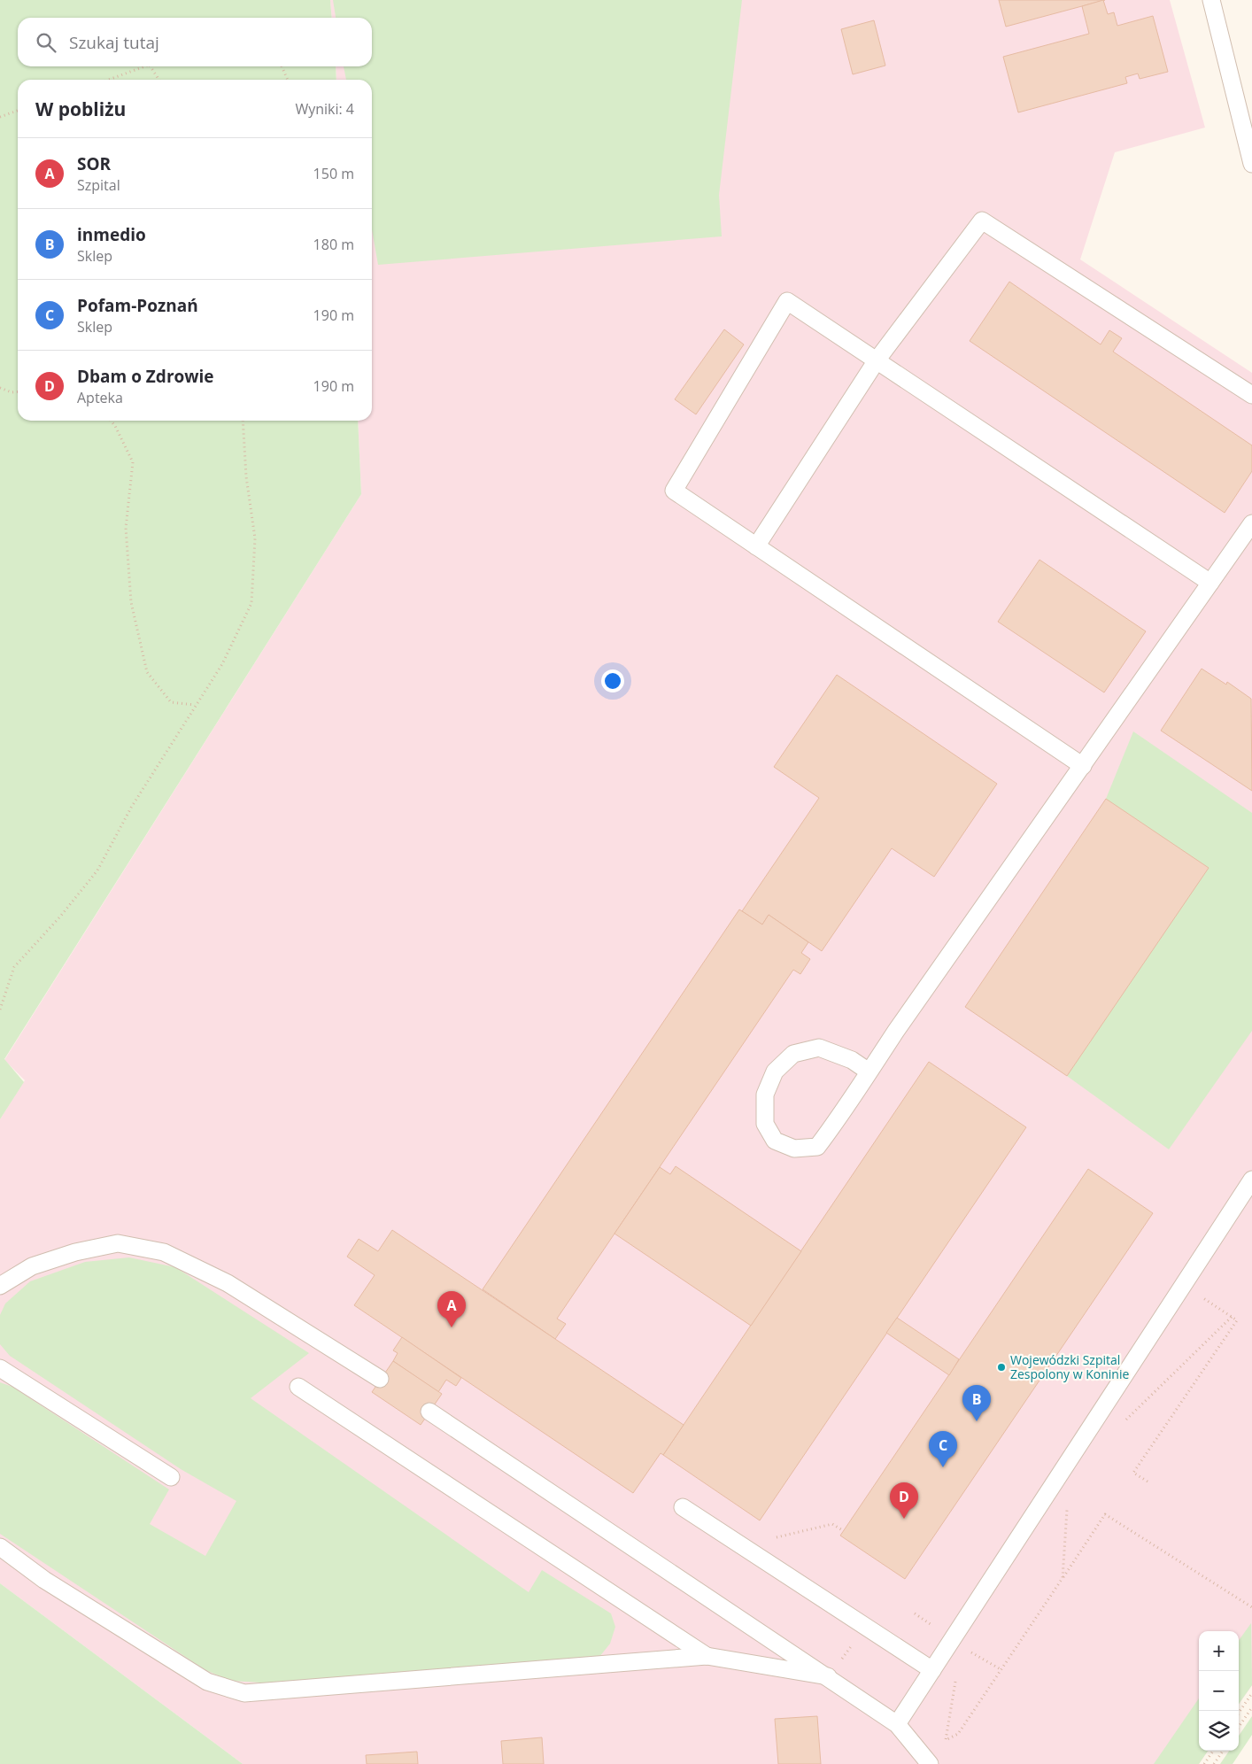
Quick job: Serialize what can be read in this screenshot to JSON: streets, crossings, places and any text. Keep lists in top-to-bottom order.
{
  "places": ["Wojewódzki Szpital Zespolony w Koninie"],
  "page": {
    "search": "Szukaj tutaj",
    "heading": ["W pobliżu", "Wyniki: 4"],
    "list": [
      {
        "mark": "A",
        "name": "SOR",
        "note": "Szpital",
        "value": "150 m"
      },
      {
        "mark": "B",
        "name": "inmedio",
        "note": "Sklep",
        "value": "180 m"
      },
      {
        "mark": "C",
        "name": "Pofam-Poznań",
        "note": "Sklep",
        "value": "190 m"
      },
      {
        "mark": "D",
        "name": "Dbam o Zdrowie",
        "note": "Apteka",
        "value": "190 m"
      }
    ],
    "pins": [
      "A",
      "B",
      "C",
      "D"
    ],
    "map_buttons": ["+", "−"]
  }
}
